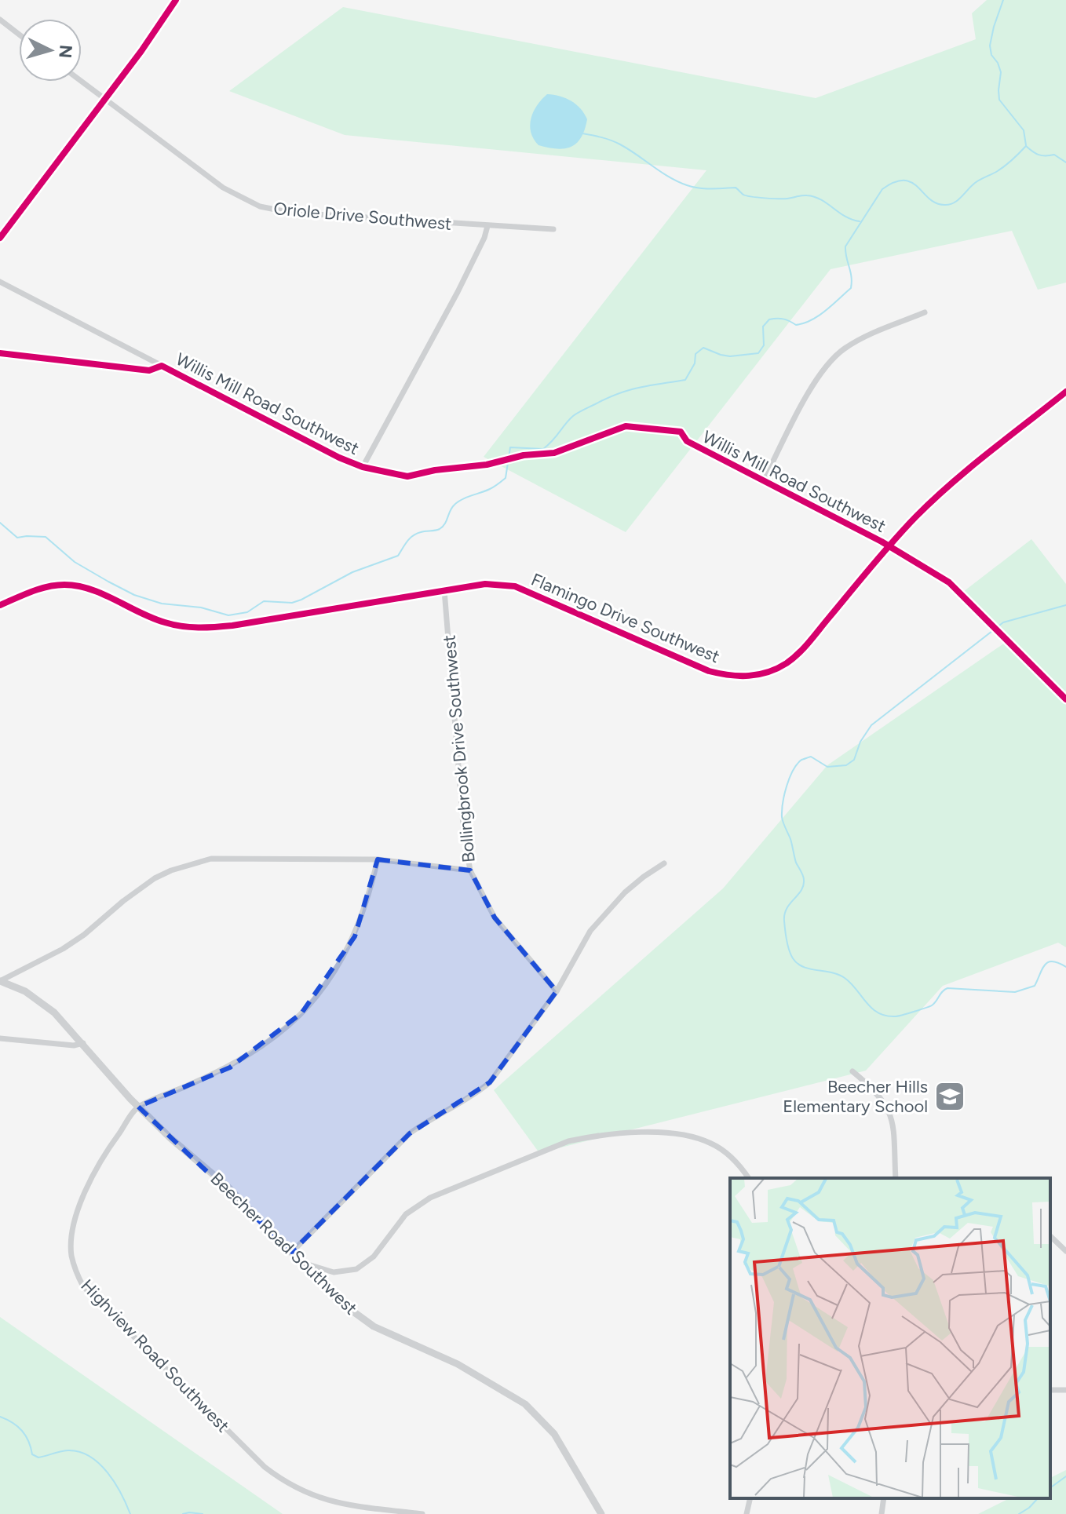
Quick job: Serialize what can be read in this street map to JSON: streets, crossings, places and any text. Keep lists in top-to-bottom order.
{
  "streets": {
    "street": [
      "Oriole Drive Southwest",
      "Willis Mill Road Southwest",
      "Flamingo Drive Southwest",
      "Bollingbrook Drive Southwest",
      "Beecher Road Southwest",
      "Highview Road Southwest"
    ]
  },
  "crossings": [
    ["Willis Mill Road Southwest", "Flamingo Drive Southwest"],
    ["Flamingo Drive Southwest", "Bollingbrook Drive Southwest"],
    ["Beecher Road Southwest", "Highview Road Southwest"]
  ],
  "places": {
    "school or university": ["Beecher Hills Elementary School"]
  },
  "north": "right"
}
